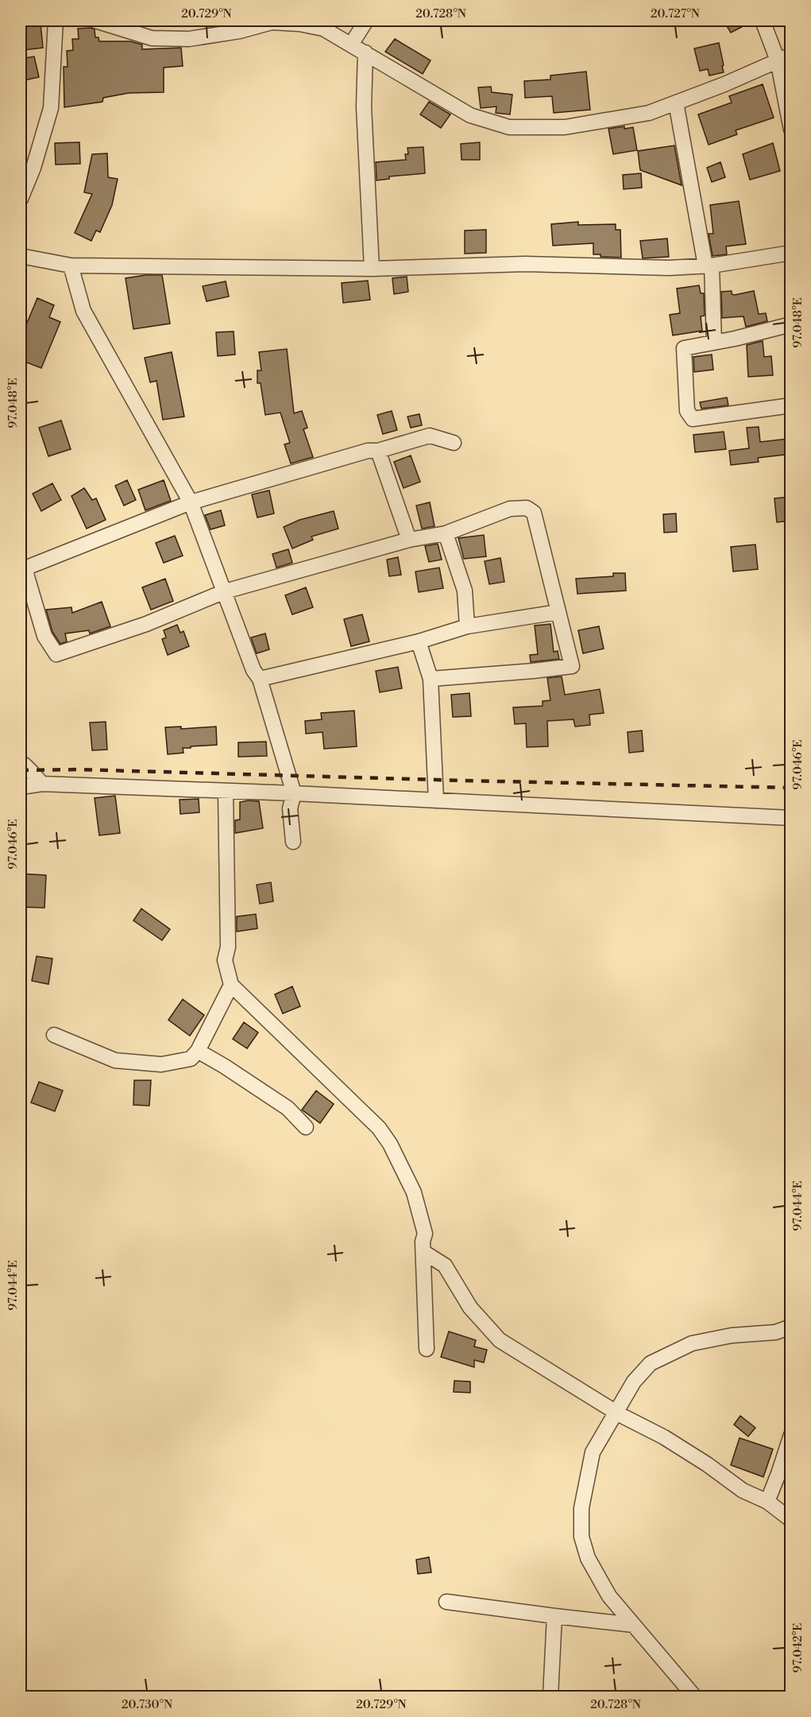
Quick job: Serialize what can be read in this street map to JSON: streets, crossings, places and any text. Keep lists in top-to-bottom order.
{
  "coordinates": [
    "20.729°N",
    "20.728°N",
    "20.727°N",
    "97.048°E",
    "97.046°E",
    "97.044°E",
    "97.042°E",
    "20.730°N"
  ]
}
